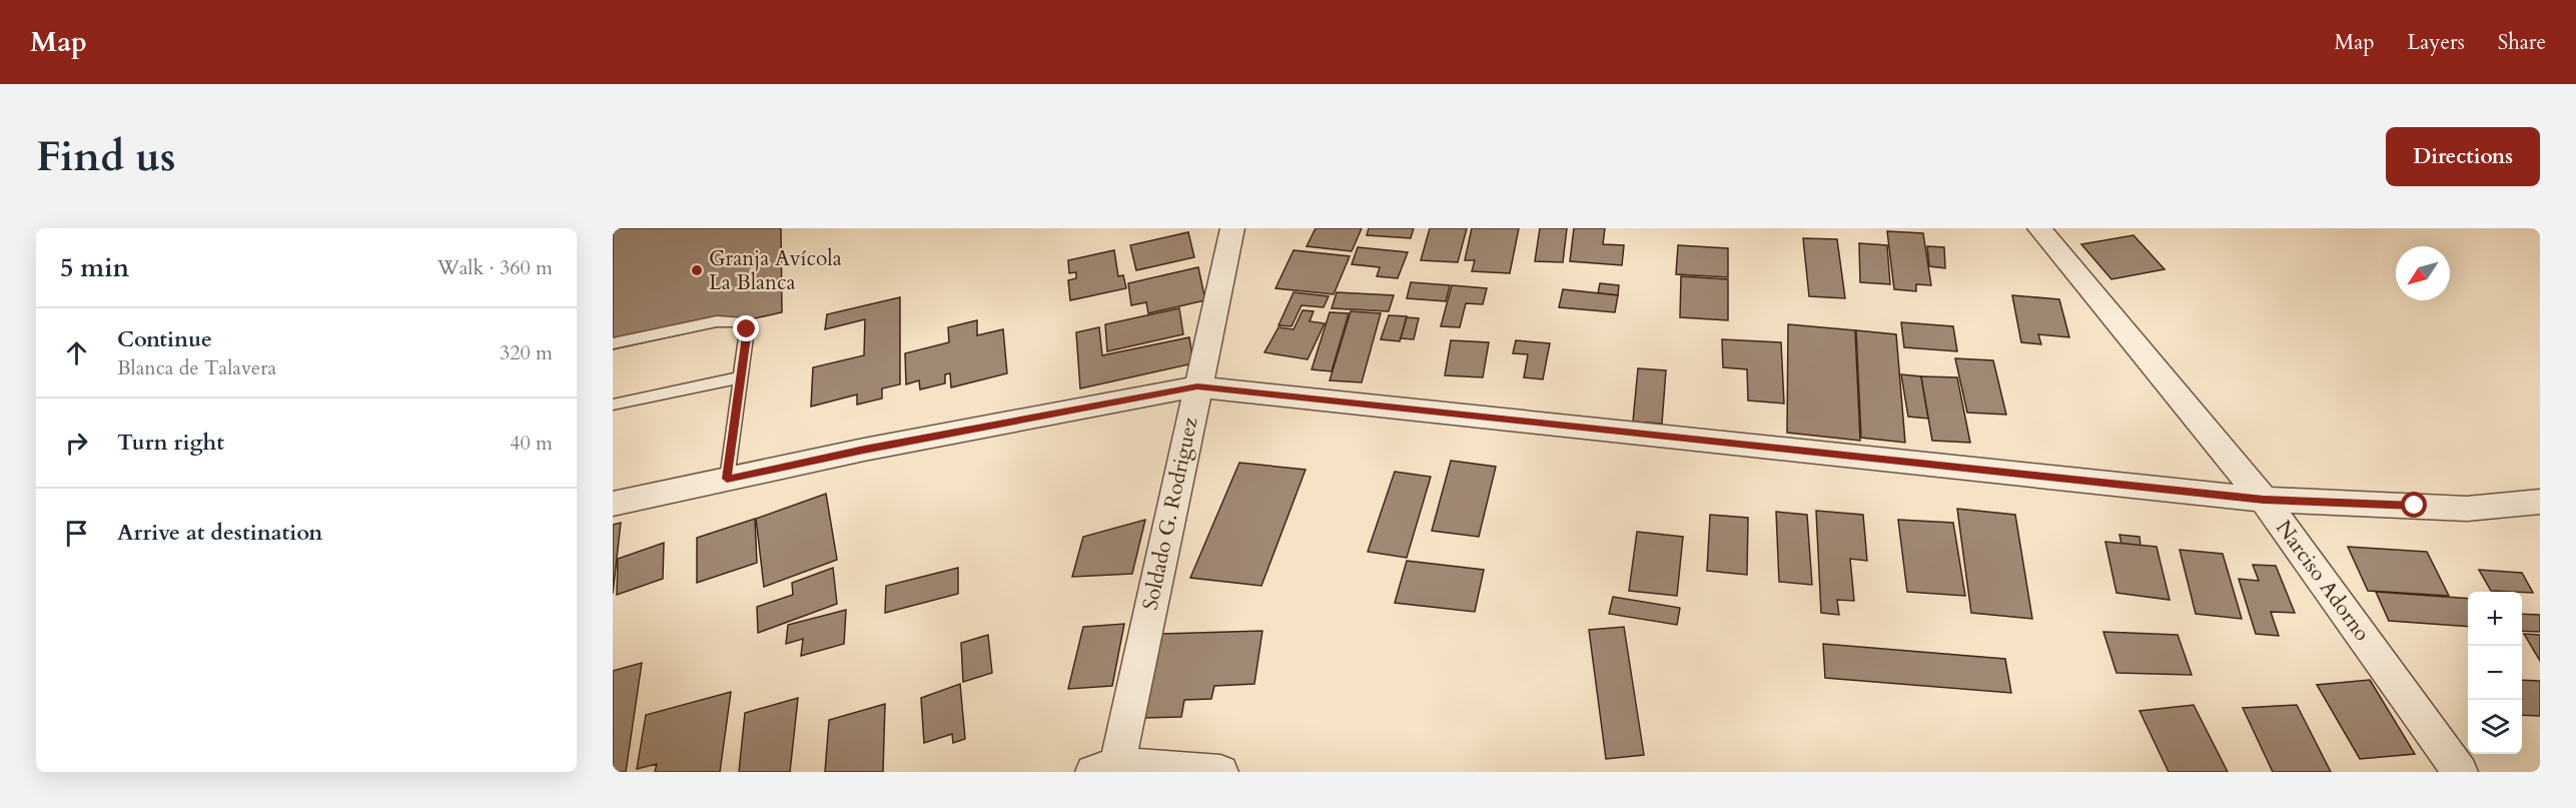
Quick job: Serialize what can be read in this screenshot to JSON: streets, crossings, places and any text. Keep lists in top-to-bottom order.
{
  "streets": {
    "street": ["Soldado G. Rodriguez", "Narciso Adorno"]
  },
  "places": ["Granja Avícola La Blanca"],
  "north": "bottom left",
  "page": {
    "header": "Map",
    "nav": ["Map", "Layers", "Share"],
    "buttons": "Directions",
    "title": "Find us",
    "heading": ["5 min", "Walk · 360 m"],
    "list": [
      ["Continue", "Blanca de Talavera", "320 m"],
      ["Turn right", "40 m"],
      "Arrive at destination"
    ],
    "map_buttons": ["+", "−"]
  }
}
